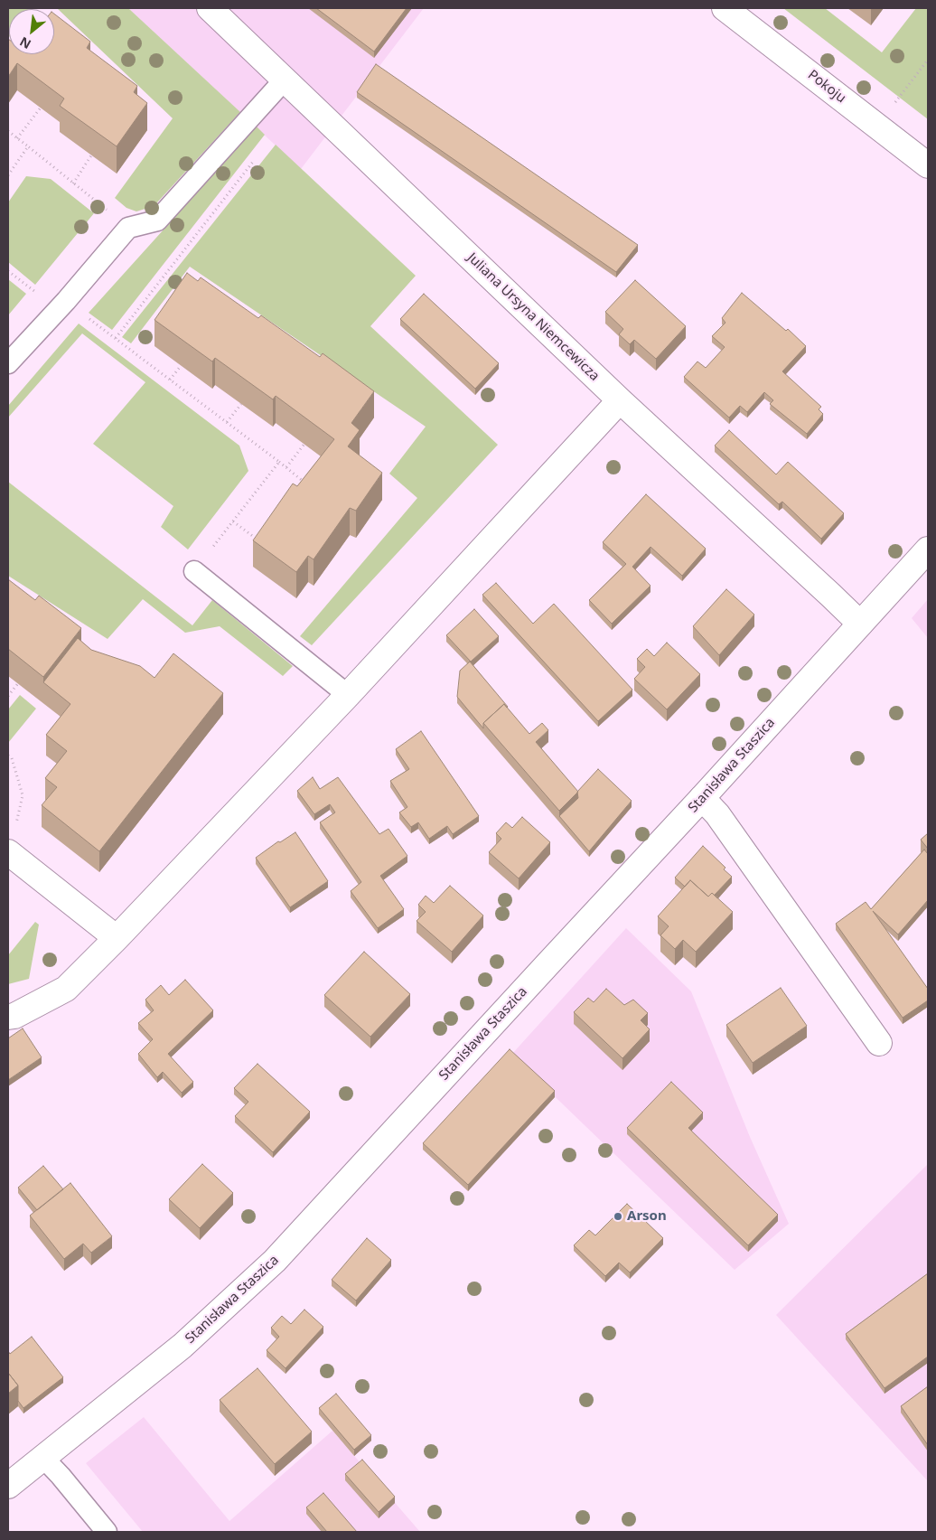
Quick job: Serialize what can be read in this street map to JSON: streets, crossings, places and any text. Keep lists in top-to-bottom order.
{
  "streets": {
    "street": ["Pokoju", "Juliana Ursyna Niemcewicza", "Stanisława Staszica"]
  },
  "crossings": [
    ["Juliana Ursyna Niemcewicza", "Stanisława Staszica"]
  ],
  "places": ["Arson"],
  "north": "bottom left"
}
